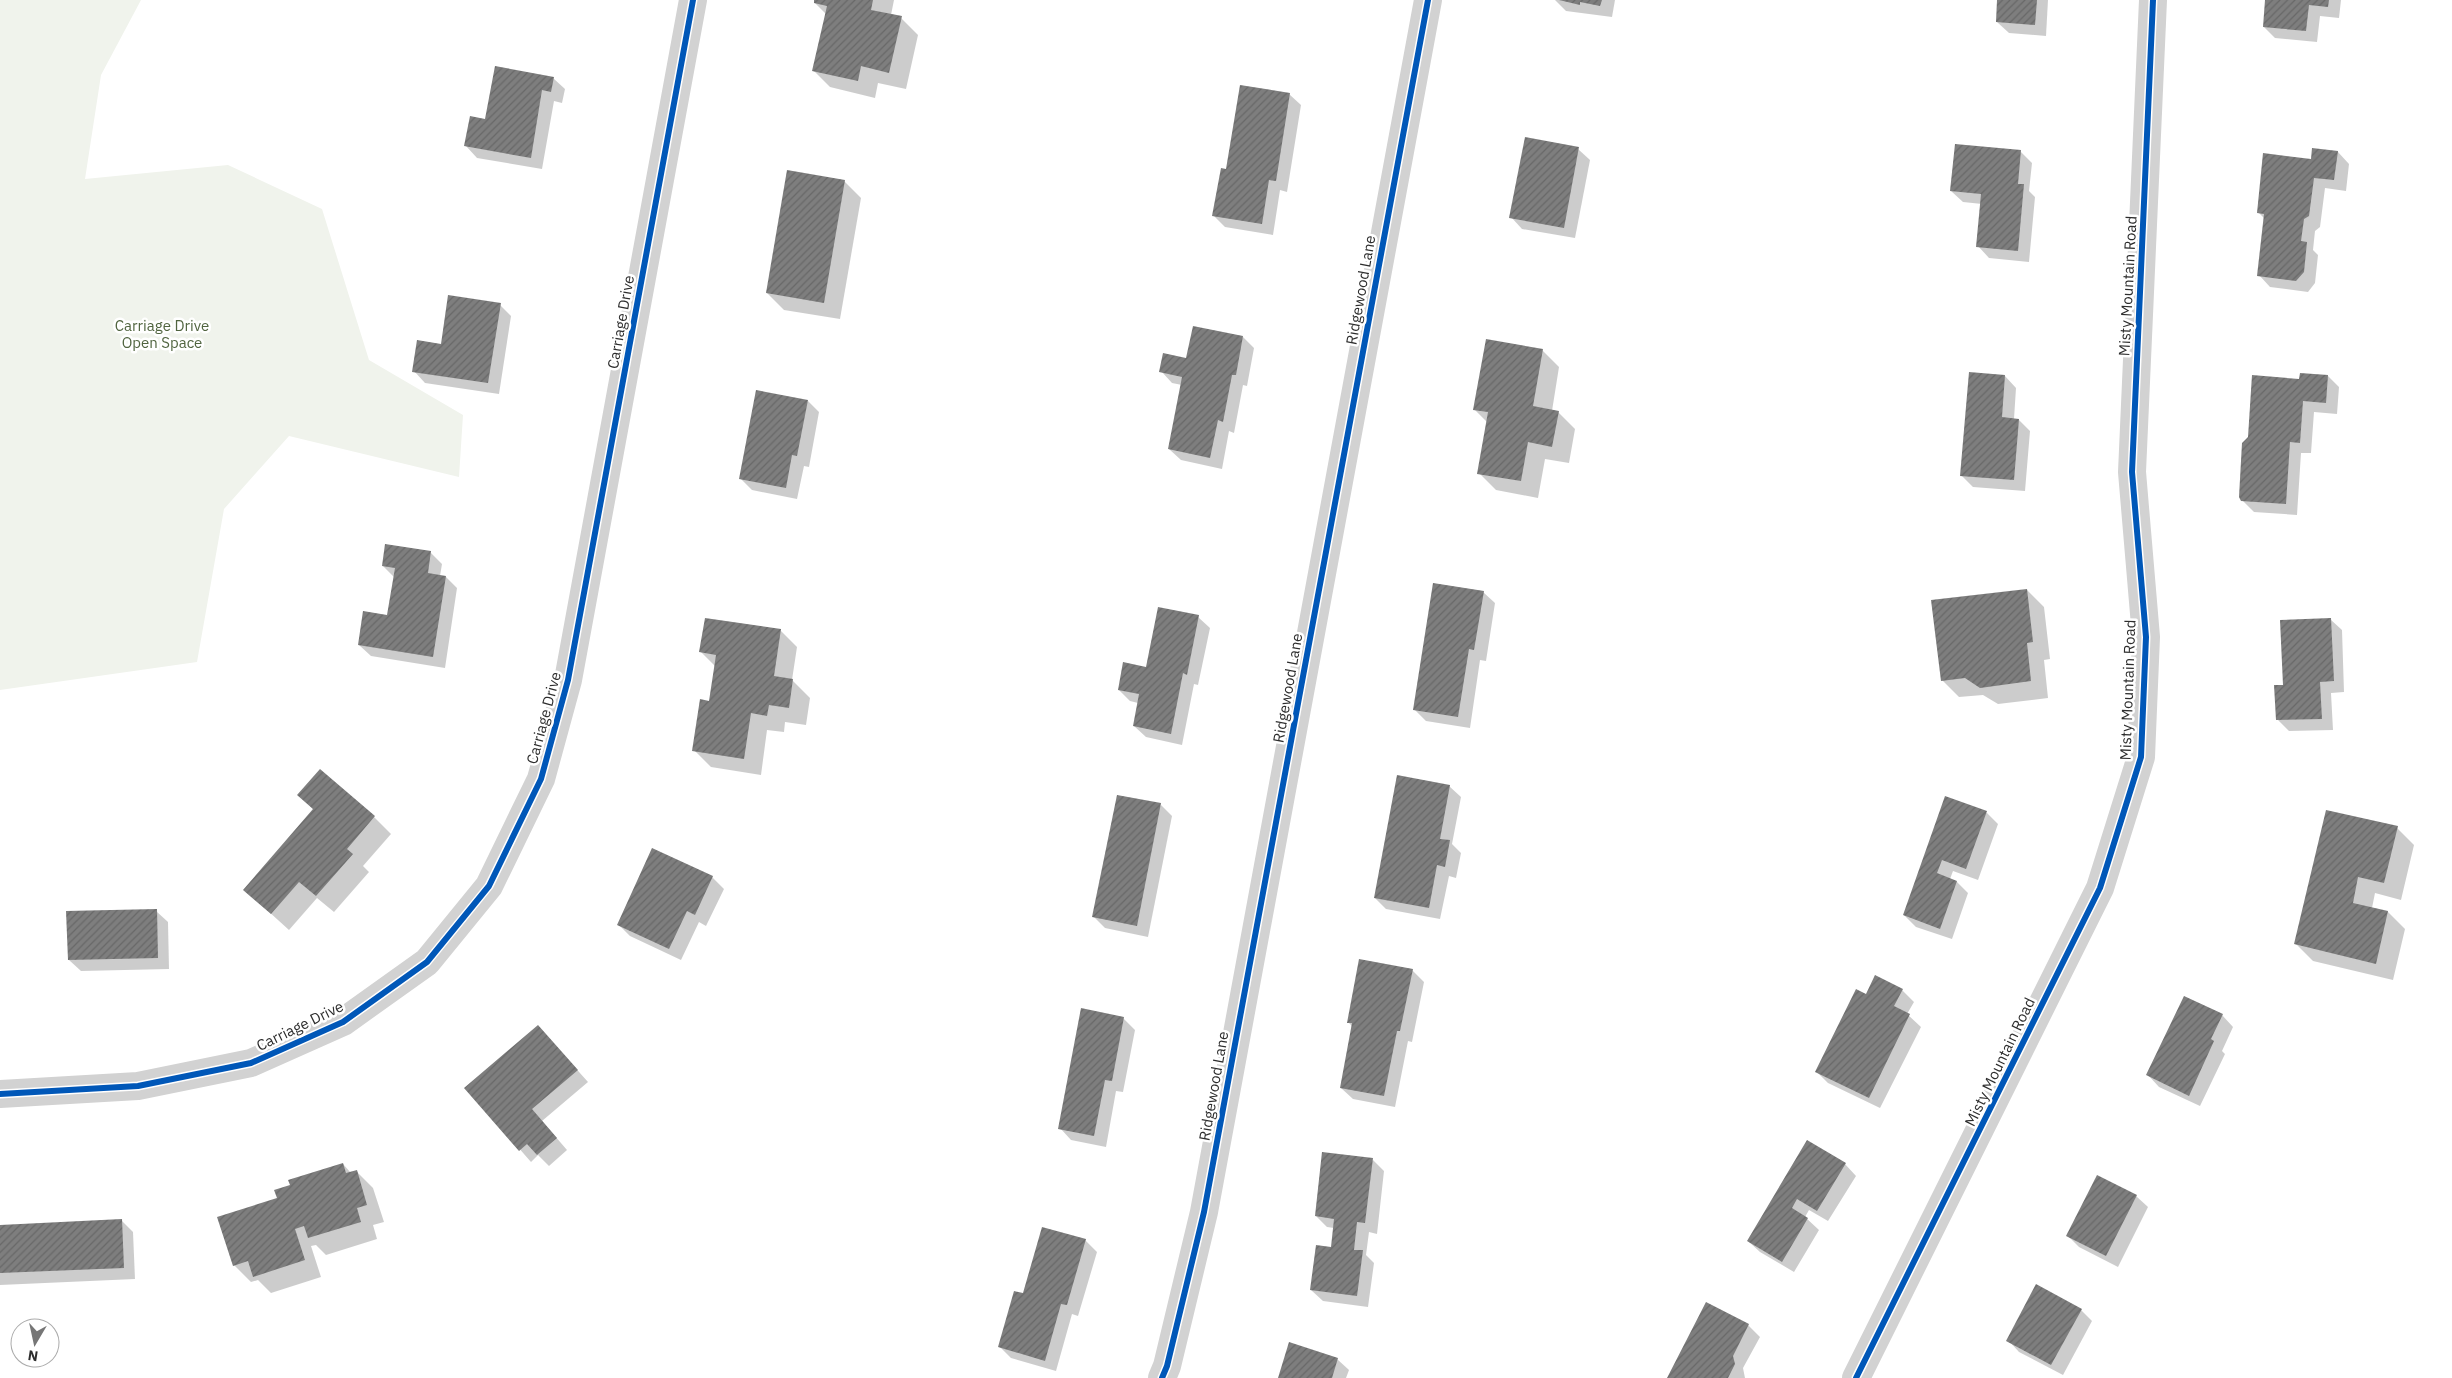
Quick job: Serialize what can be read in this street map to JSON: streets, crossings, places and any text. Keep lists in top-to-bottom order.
{
  "streets": {
    "street": ["Misty Mountain Road", "Ridgewood Lane", "Carriage Drive"]
  },
  "parks": ["Carriage Drive Open Space"],
  "north": "bottom"
}
